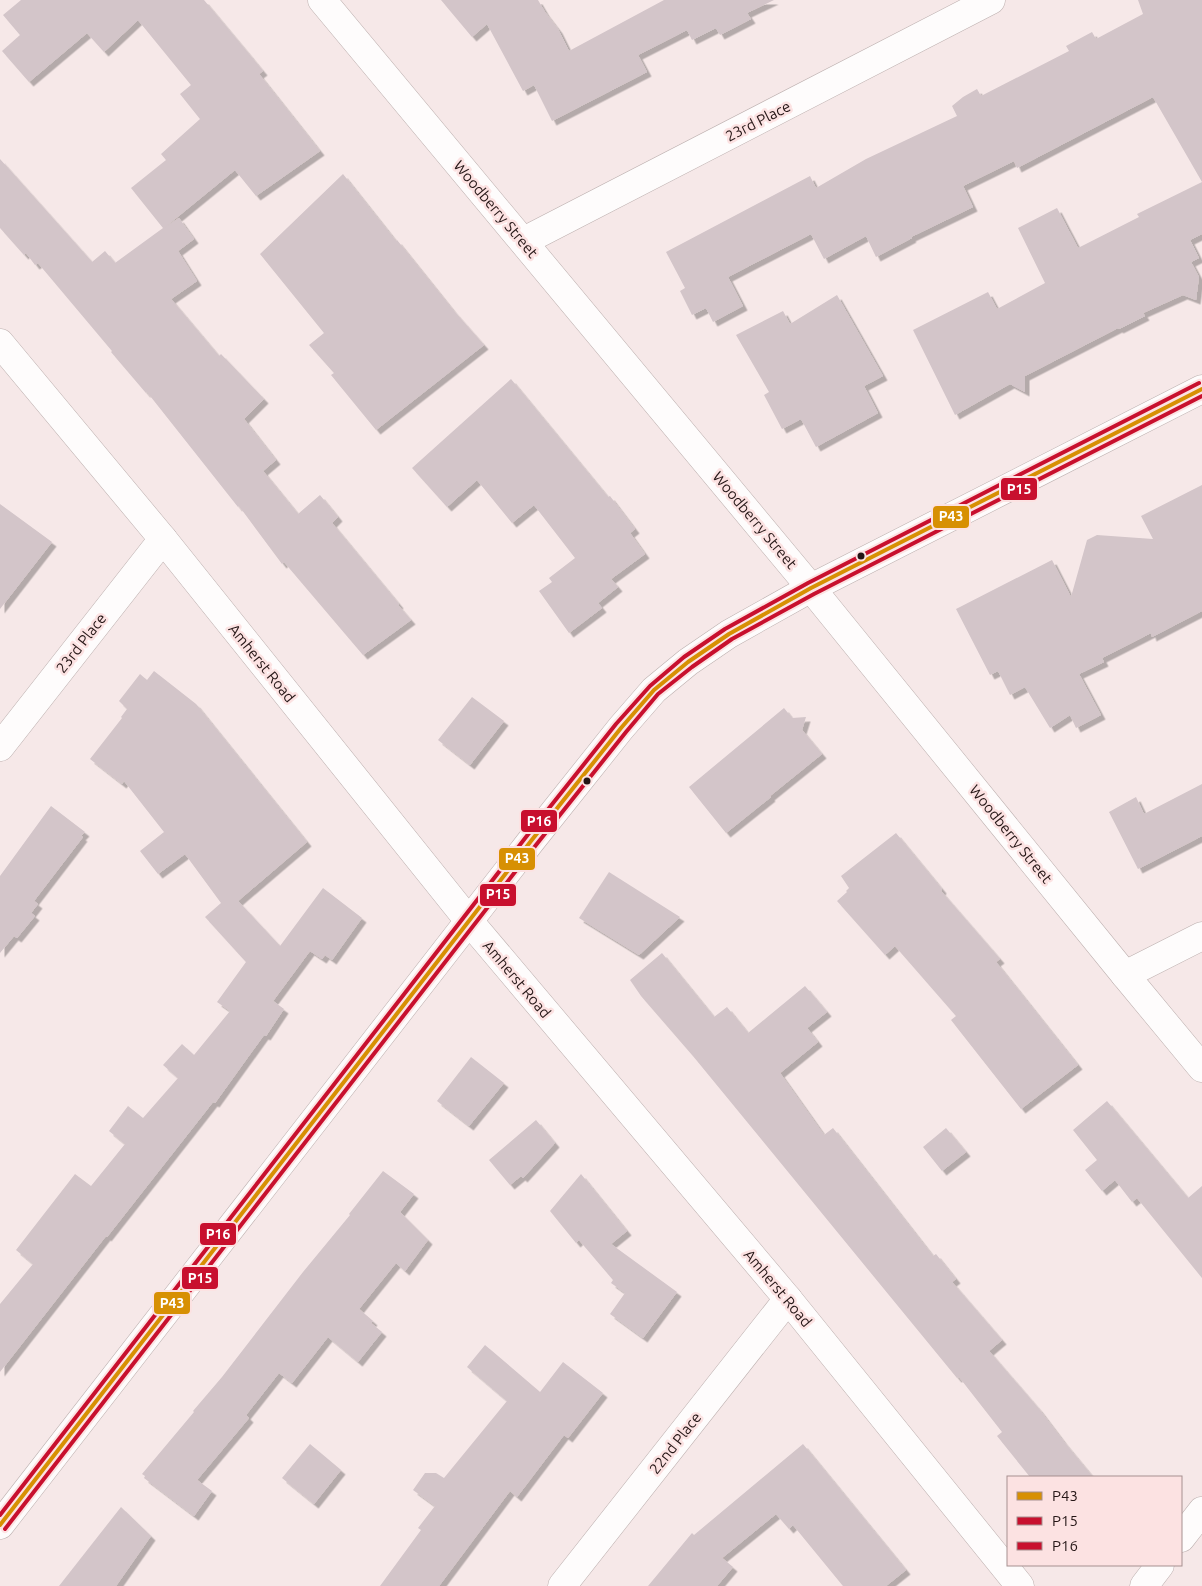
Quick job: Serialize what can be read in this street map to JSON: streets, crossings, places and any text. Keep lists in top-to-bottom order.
{
  "streets": {
    "street": [
      "23rd Place",
      "Woodberry Street",
      "Amherst Road",
      "22nd Place"
    ]
  },
  "crossings": [
    ["23rd Place", "Woodberry Street"],
    ["23rd Place", "Amherst Road"],
    ["Amherst Road", "22nd Place"]
  ],
  "lines": ["transit line P16", "transit line P43", "transit line P15"],
  "legend": ["P43", "P15", "P16"]
}
